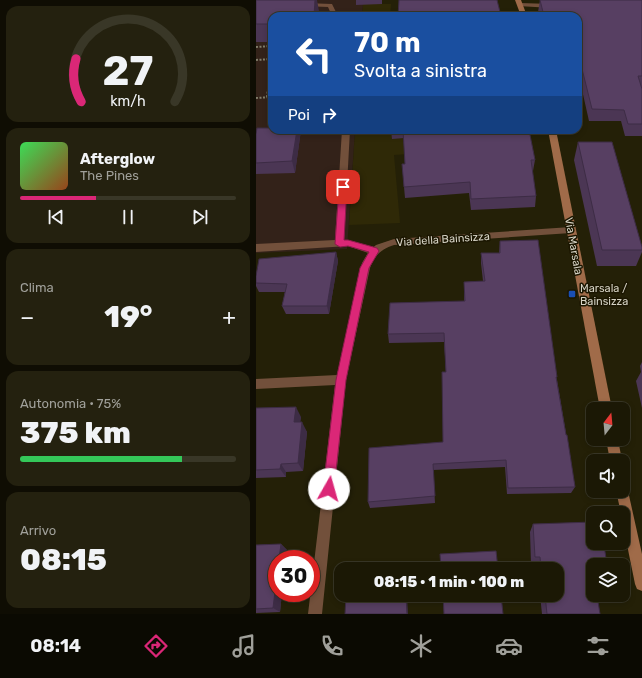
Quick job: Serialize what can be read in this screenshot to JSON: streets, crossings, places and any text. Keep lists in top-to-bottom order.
{
  "streets": {
    "street": ["Via della Bainsizza", "Via Marsala"]
  },
  "crossings": [
    ["Via della Bainsizza", "Via Marsala"]
  ],
  "places": {
    "transit": ["Marsala / Bainsizza"]
  },
  "north": "top",
  "page": {
    "turn": ["70 m", "Svolta a sinistra"],
    "then": "Poi",
    "song": ["Afterglow", "The Pines"],
    "tile": [
      "Clima",
      ["Autonomia · 75%", "375 km"],
      ["Arrivo", "08:15"]
    ],
    "heat": ["−", "19°", "+"],
    "limit": "30",
    "trip": "08:15 · 1 min · 100 m",
    "tabs": "08:14",
    "gauge": ["27", "km/h"]
  }
}
